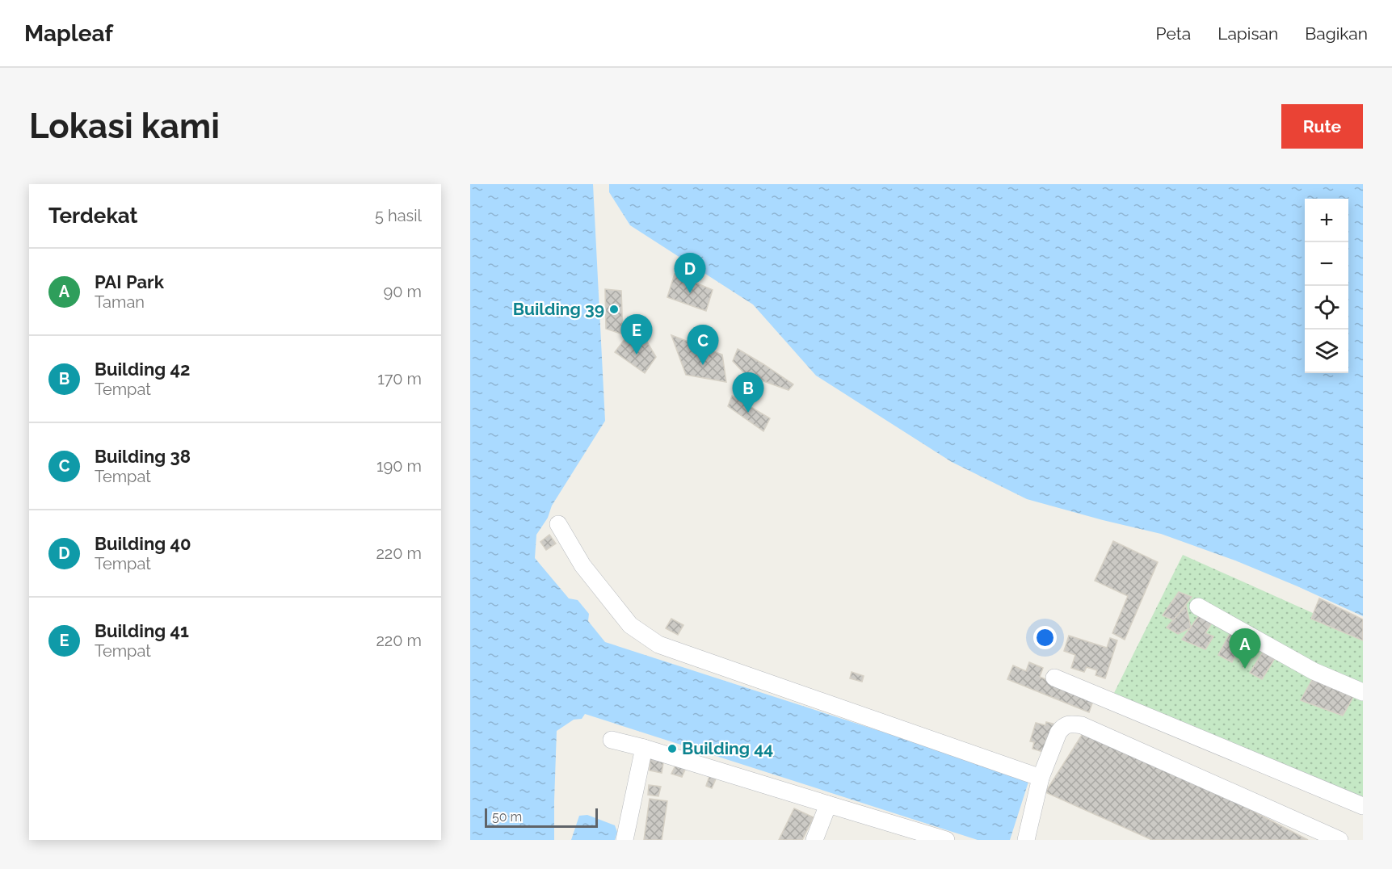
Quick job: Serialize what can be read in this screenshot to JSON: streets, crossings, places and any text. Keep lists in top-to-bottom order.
{
  "places": ["Building 39", "Building 44"],
  "scale_bar": "50 m",
  "page": {
    "header": "Mapleaf",
    "nav": ["Peta", "Lapisan", "Bagikan"],
    "buttons": "Rute",
    "title": "Lokasi kami",
    "heading": ["Terdekat", "5 hasil"],
    "map_buttons": ["+", "−"],
    "list": [
      {
        "mark": "A",
        "name": "PAI Park",
        "note": "Taman",
        "value": "90 m"
      },
      {
        "mark": "B",
        "name": "Building 42",
        "note": "Tempat",
        "value": "170 m"
      },
      {
        "mark": "C",
        "name": "Building 38",
        "note": "Tempat",
        "value": "190 m"
      },
      {
        "mark": "D",
        "name": "Building 40",
        "note": "Tempat",
        "value": "220 m"
      },
      {
        "mark": "E",
        "name": "Building 41",
        "note": "Tempat",
        "value": "220 m"
      }
    ],
    "pins": [
      "D",
      "E",
      "C",
      "B",
      "A"
    ],
    "scale": "50 m"
  }
}
